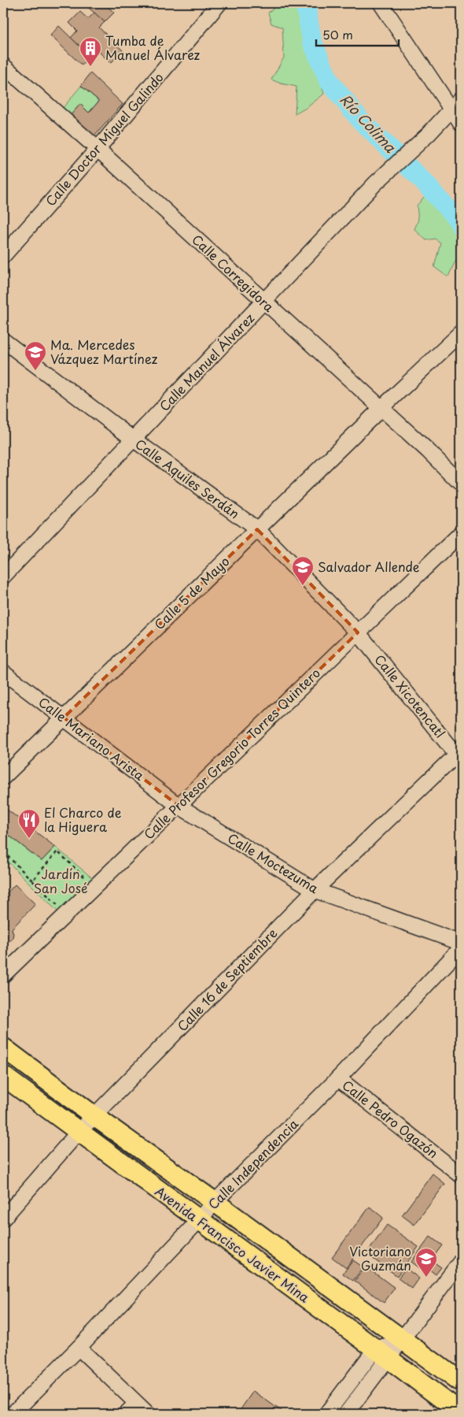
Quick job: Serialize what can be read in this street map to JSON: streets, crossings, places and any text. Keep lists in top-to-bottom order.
{
  "streets": {
    "main road": ["Avenida Francisco Javier Mina"],
    "street": [
      "Calle Doctor Miguel Galindo",
      "Calle Corregidora",
      "Calle Manuel Álvarez",
      "Calle Aquiles Serdán",
      "Calle 5 de Mayo",
      "Calle Xicotencatl",
      "Calle Mariano Arista",
      "Calle Profesor Gregorio Torres Quintero",
      "Calle Moctezuma",
      "Calle 16 de Septiembre",
      "Calle Pedro Ogazón",
      "Calle Independencia"
    ]
  },
  "crossings": [
    ["Calle Doctor Miguel Galindo", "Calle Corregidora"],
    ["Calle Corregidora", "Calle Manuel Álvarez"],
    ["Calle Corregidora", "Calle 5 de Mayo"],
    ["Calle Manuel Álvarez", "Calle Aquiles Serdán"],
    ["Calle Aquiles Serdán", "Calle 5 de Mayo"],
    ["Calle Aquiles Serdán", "Calle Xicotencatl"],
    ["Calle Aquiles Serdán", "Calle Profesor Gregorio Torres Quintero"],
    ["Calle 5 de Mayo", "Calle Mariano Arista"],
    ["Calle Xicotencatl", "Calle Profesor Gregorio Torres Quintero"],
    ["Calle Xicotencatl", "Calle 16 de Septiembre"],
    ["Calle Mariano Arista", "Calle Profesor Gregorio Torres Quintero"],
    ["Calle Mariano Arista", "Calle Moctezuma"],
    ["Calle Profesor Gregorio Torres Quintero", "Calle Moctezuma"],
    ["Calle Moctezuma", "Calle 16 de Septiembre"],
    ["Calle 16 de Septiembre", "Avenida Francisco Javier Mina"],
    ["Calle Pedro Ogazón", "Calle Independencia"],
    ["Calle Independencia", "Avenida Francisco Javier Mina"]
  ],
  "water": ["Río Colima"],
  "parks": ["Jardín San José"],
  "places": {
    "building": ["Tumba de Manuel Álvarez"],
    "school or university": ["Ma. Mercedes Vázquez Martínez", "Salvador Allende", "Victoriano Guzmán"],
    "restaurant": ["El Charco de la Higuera"]
  },
  "scale_bar": "50 m"
}
